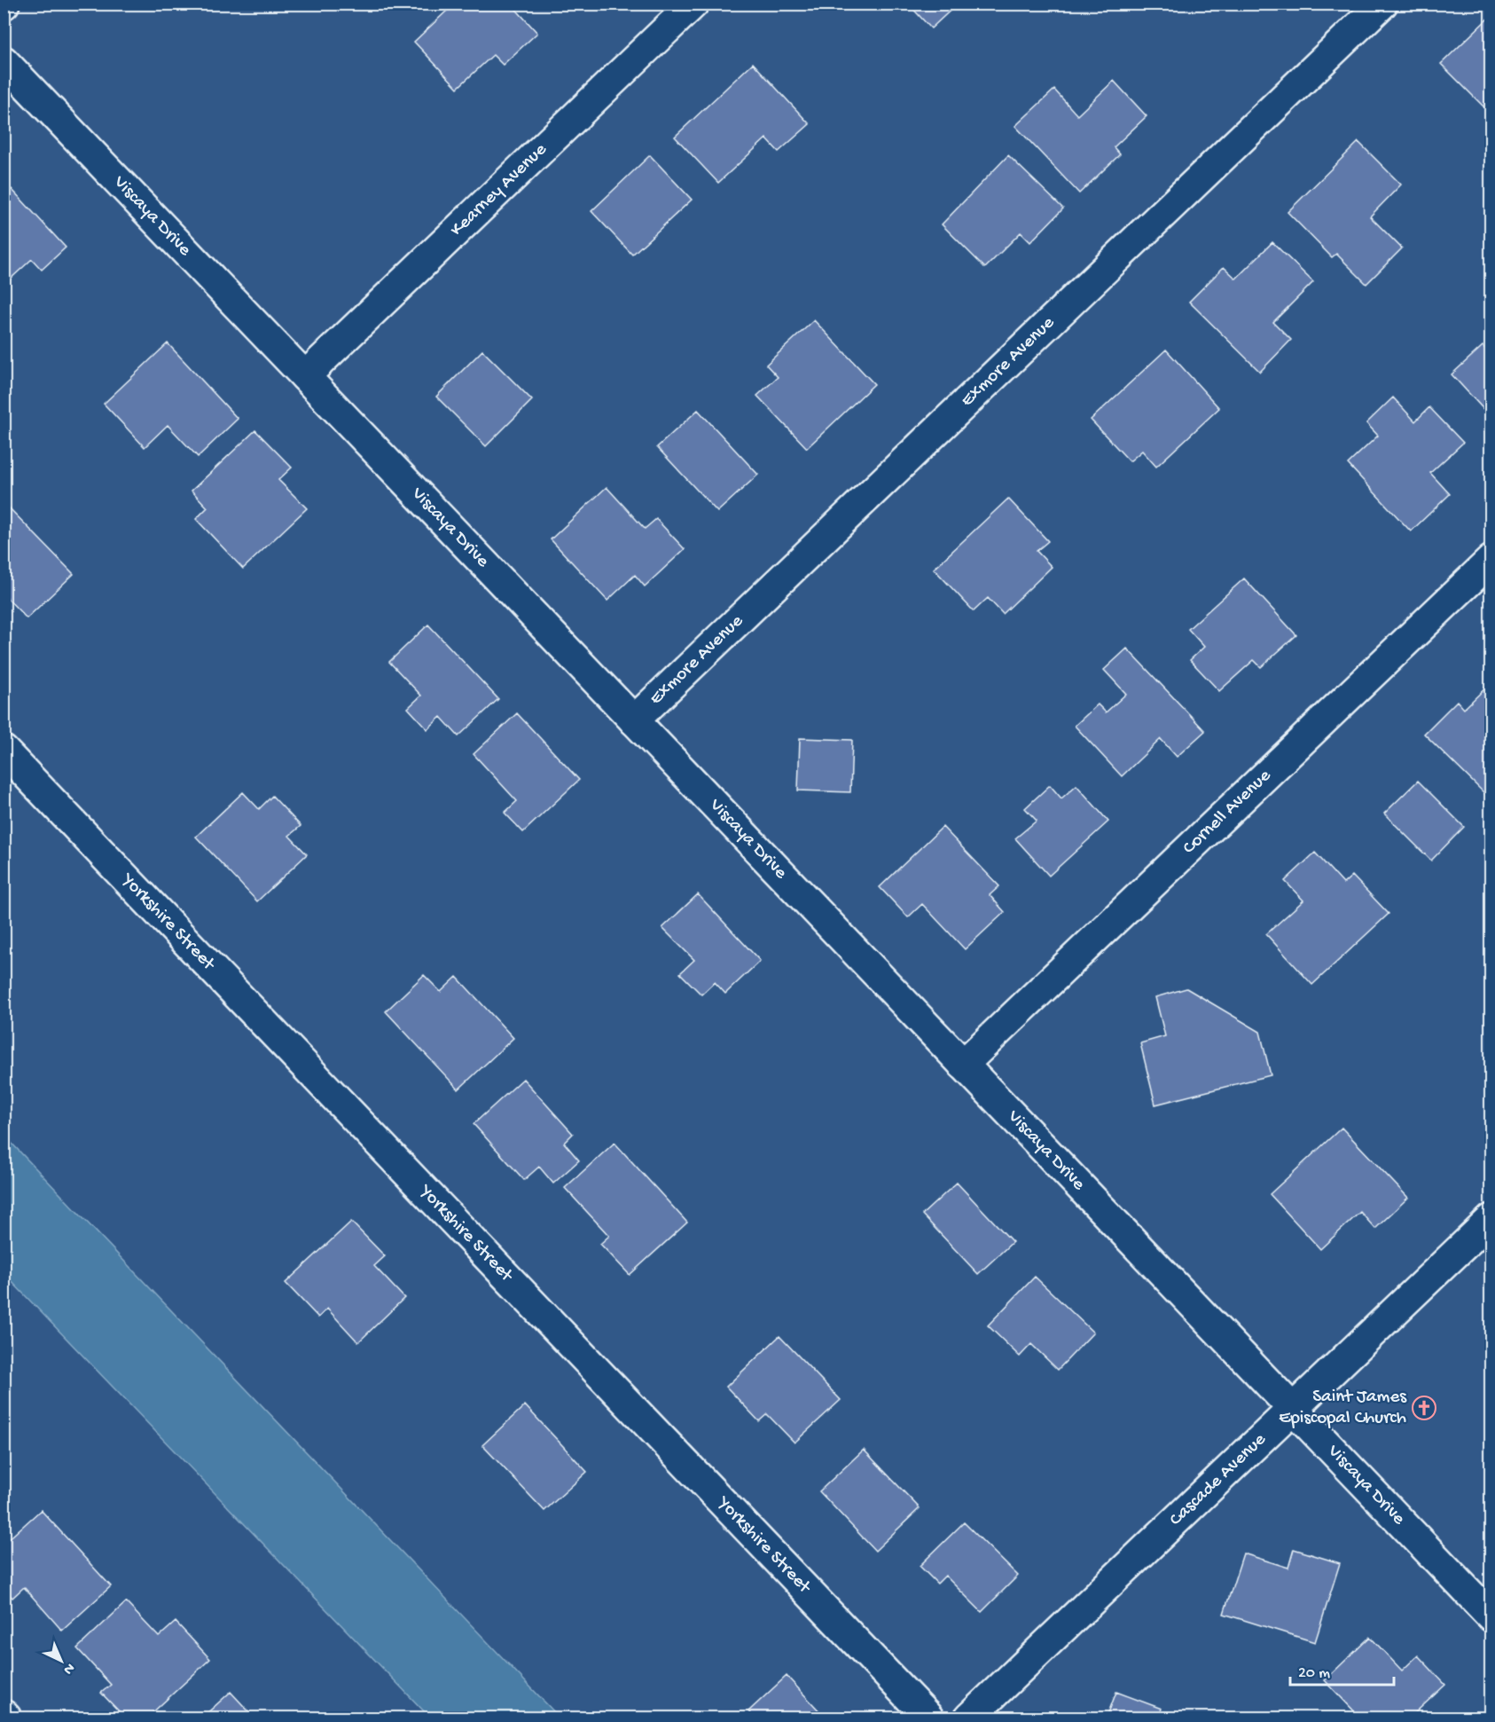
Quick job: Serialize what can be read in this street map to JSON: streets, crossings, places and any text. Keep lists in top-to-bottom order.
{
  "streets": {
    "street": [
      "Kearney Avenue",
      "Viscaya Drive",
      "Exmore Avenue",
      "Cornell Avenue",
      "Yorkshire Street",
      "Cascade Avenue"
    ]
  },
  "crossings": [
    ["Kearney Avenue", "Viscaya Drive"],
    ["Viscaya Drive", "Exmore Avenue"],
    ["Viscaya Drive", "Cornell Avenue"],
    ["Viscaya Drive", "Cascade Avenue"]
  ],
  "places": {
    "church": ["Saint James Episcopal Church"]
  },
  "scale_bar": "20 m",
  "north": "bottom right"
}
